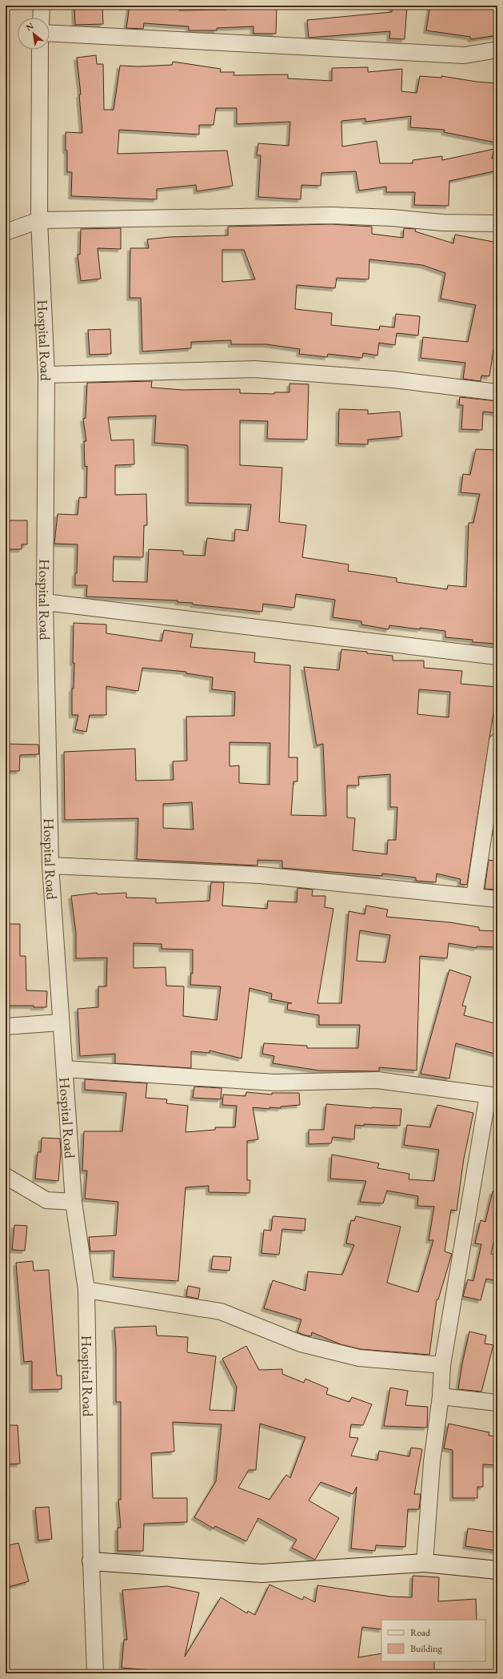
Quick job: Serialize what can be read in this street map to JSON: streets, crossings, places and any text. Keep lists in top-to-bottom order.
{
  "streets": {
    "street": ["Hospital Road"]
  },
  "legend": ["Road", "Building"],
  "north": "top left"
}
